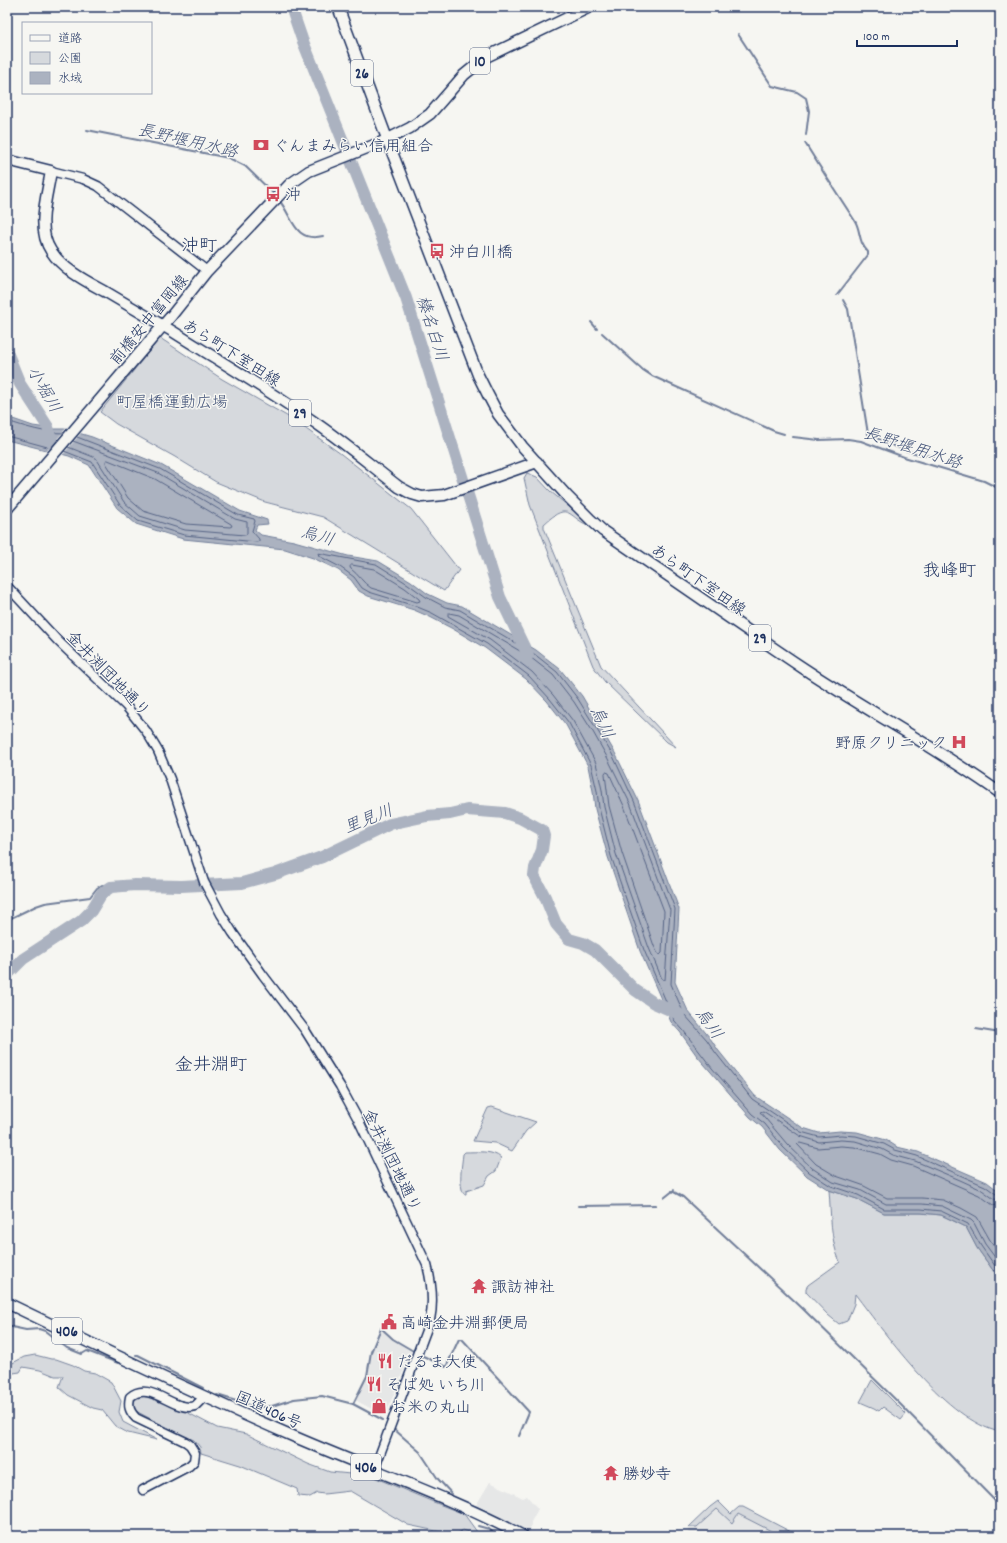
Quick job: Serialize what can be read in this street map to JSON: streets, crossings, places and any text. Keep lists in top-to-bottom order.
{
  "streets": {
    "main road": [
      "10",
      "26",
      "前橋安中富岡線",
      "あら町下室田線",
      "29",
      "406",
      "国道406号"
    ],
    "street": ["金井渕団地通り"]
  },
  "crossings": [
    ["26", "前橋安中富岡線"],
    ["26", "あら町下室田線"],
    ["前橋安中富岡線", "あら町下室田線"],
    ["金井渕団地通り", "国道406号"]
  ],
  "districts": ["沖町", "我峰町", "金井淵町"],
  "water": [
    "長野堰用水路",
    "榛名白川",
    "小堀川",
    "烏川",
    "里見川"
  ],
  "parks": ["町屋橋運動広場"],
  "places": {
    "bank": ["ぐんまみらい信用組合"],
    "bus stop": ["沖", "沖白川橋"],
    "hospital": ["野原クリニック"],
    "temple": ["諏訪神社", "勝妙寺"],
    "public building": ["高崎金井淵郵便局"],
    "restaurant": ["だるま大使", "そば処 いち川"],
    "shop": ["お米の丸山"]
  },
  "legend": ["道路", "公園", "水域"],
  "scale_bar": "100 m"
}
